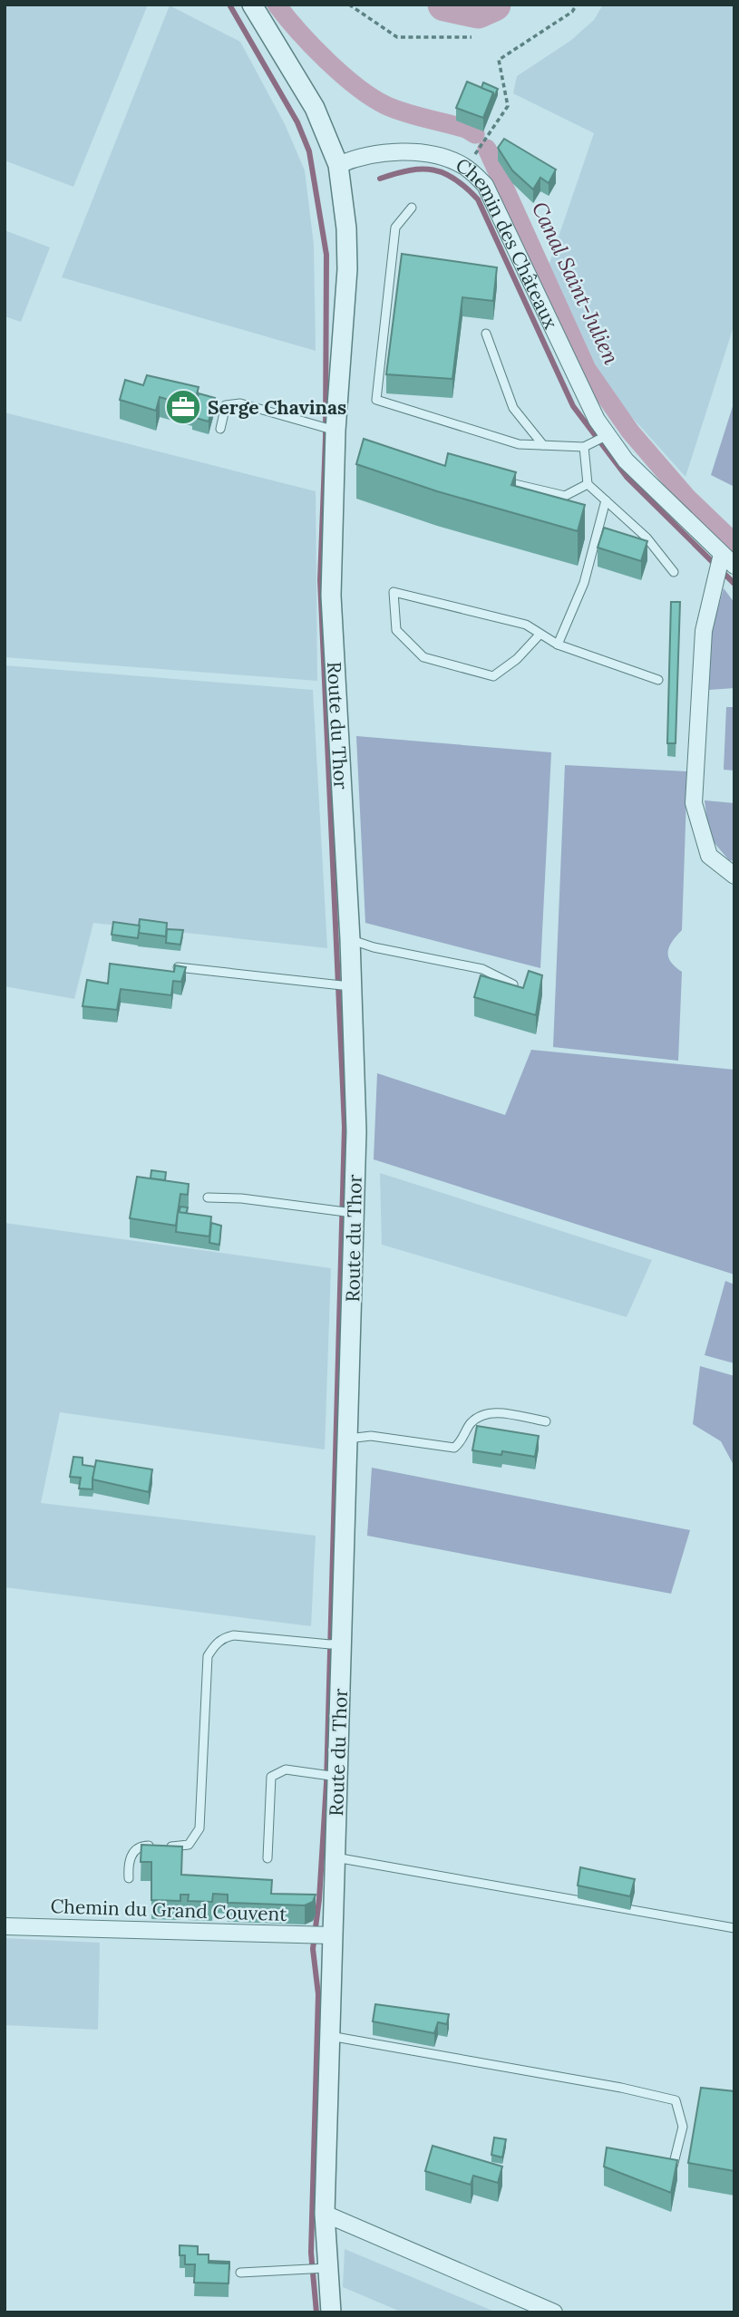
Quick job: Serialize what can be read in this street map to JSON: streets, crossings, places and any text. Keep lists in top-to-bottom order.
{
  "streets": {
    "street": ["Chemin des Châteaux", "Route du Thor", "Chemin du Grand Couvent"]
  },
  "crossings": [
    ["Chemin des Châteaux", "Route du Thor"],
    ["Route du Thor", "Chemin du Grand Couvent"]
  ],
  "water": ["Canal Saint-Julien"],
  "places": {
    "office": ["Serge Chavinas"]
  }
}
